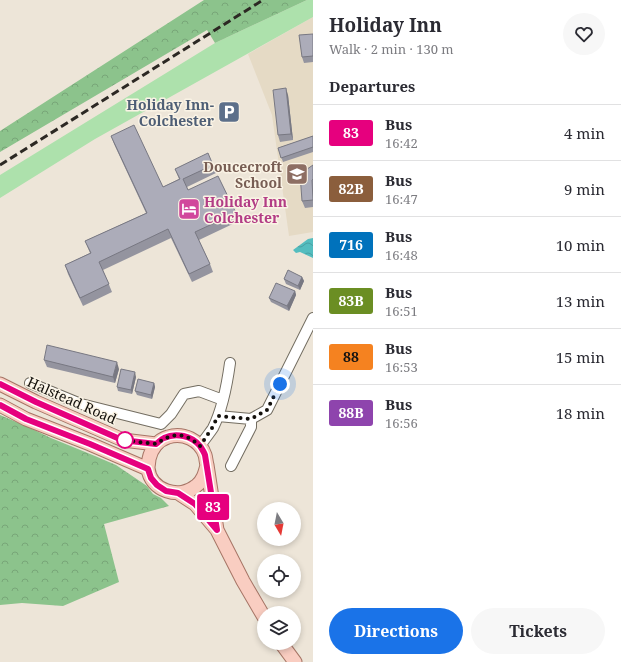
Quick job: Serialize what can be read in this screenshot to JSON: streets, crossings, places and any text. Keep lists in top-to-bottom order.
{
  "streets": {
    "main road": ["Halstead Road"]
  },
  "places": {
    "parking": ["Holiday Inn- Colchester"],
    "school or university": ["Doucecroft School"],
    "hotel": ["Holiday Inn Colchester"]
  },
  "lines": ["bus line 83"],
  "north": "bottom",
  "page": {
    "on_map": "83",
    "heading": [
      ["Holiday Inn", "Walk · 2 min · 130 m"],
      "Departures"
    ],
    "list": [
      {
        "mark": "83",
        "name": "Bus",
        "note": "16:42",
        "value": "4 min"
      },
      {
        "mark": "82B",
        "name": "Bus",
        "note": "16:47",
        "value": "9 min"
      },
      {
        "mark": "716",
        "name": "Bus",
        "note": "16:48",
        "value": "10 min"
      },
      {
        "mark": "83B",
        "name": "Bus",
        "note": "16:51",
        "value": "13 min"
      },
      {
        "mark": "88",
        "name": "Bus",
        "note": "16:53",
        "value": "15 min"
      },
      {
        "mark": "88B",
        "name": "Bus",
        "note": "16:56",
        "value": "18 min"
      }
    ],
    "buttons": ["Directions", "Tickets"]
  }
}
